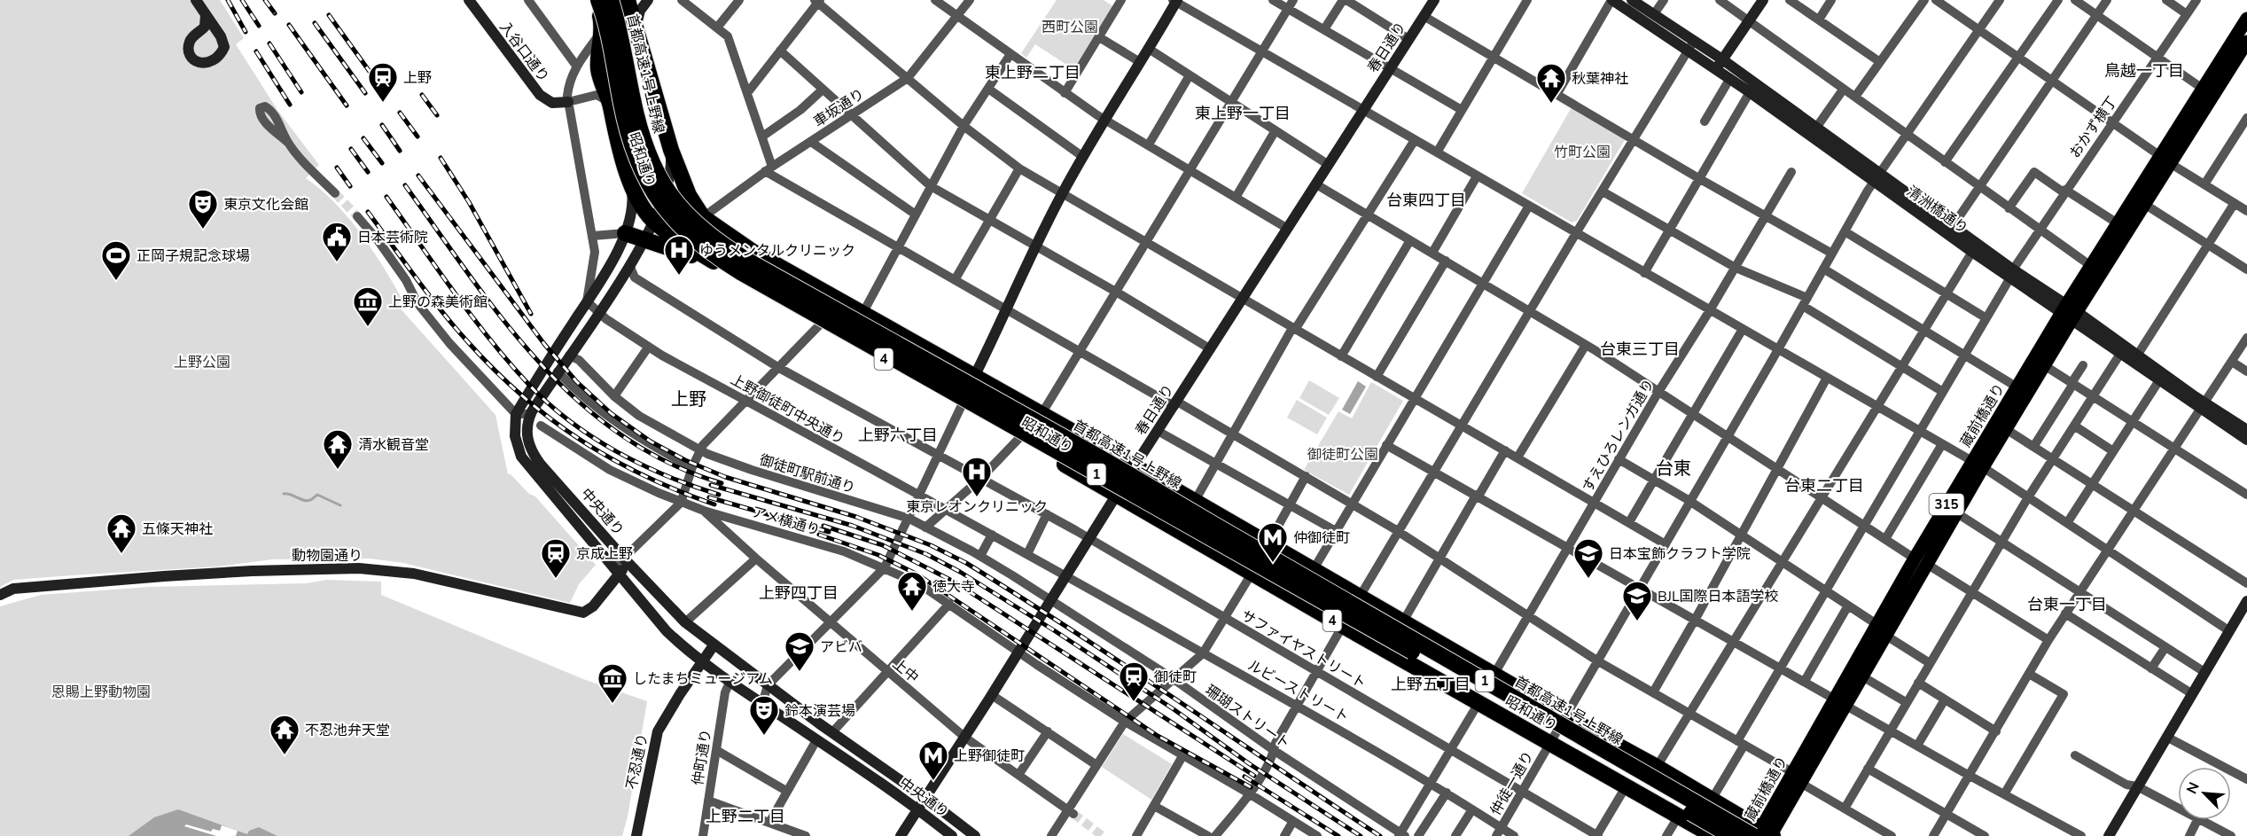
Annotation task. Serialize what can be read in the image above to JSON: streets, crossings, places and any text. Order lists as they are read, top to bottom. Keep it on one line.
{"streets":{"highway":["首都高速1号上野線","昭和通り","4","1"],"main road":["春日通り","入谷口通り","清洲橋通り","蔵前橋通り","315","中央通り","動物園通り","不忍通り"],"street":["車坂通り","おかず横丁","上野御徒町中央通り","すえひろレンガ通り","御徒町駅前通り","アメ横通り","サファイヤストリート","上中","ルビーストリート","珊瑚ストリート","仲町通り","仲徒一通り"]},"crossings":[["春日通り","昭和通り"],["春日通り","上野御徒町中央通り"],["春日通り","御徒町駅前通り"],["春日通り","中央通り"],["春日通り","アメ横通り"],["春日通り","サファイヤストリート"],["春日通り","上中"],["春日通り","ルビーストリート"],["春日通り","珊瑚ストリート"],["首都高速1号上野線","昭和通り"],["首都高速1号上野線","蔵前橋通り"],["車坂通り","昭和通り"],["おかず横丁","昭和通り"],["おかず横丁","清洲橋通り"],["昭和通り","4"],["昭和通り","蔵前橋通り"],["昭和通り","すえひろレンガ通り"],["昭和通り","中央通り"],["昭和通り","仲徒一通り"],["清洲橋通り","蔵前橋通り"],["清洲橋通り","仲徒一通り"],["上野御徒町中央通り","中央通り"],["上野御徒町中央通り","ルビーストリート"],["御徒町駅前通り","中央通り"],["御徒町駅前通り","珊瑚ストリート"],["中央通り","動物園通り"],["中央通り","サファイヤストリート"],["中央通り","仲町通り"],["中央通り","不忍通り"],["アメ横通り","上中"],["サファイヤストリート","仲徒一通り"],["ルビーストリート","仲徒一通り"]],"districts":["鳥越一丁目","東上野二丁目","東上野一丁目","台東四丁目","台東三丁目","上野","上野六丁目","台東","台東二丁目","上野四丁目","台東一丁目","上野五丁目","上野二丁目"],"parks":["西町公園","竹町公園","上野公園","御徒町公園","恩賜上野動物園"],"places":{"station":["上野","京成上野","御徒町"],"temple":["秋葉神社","清水観音堂","五條天神社","徳大寺","不忍池弁天堂"],"theatre":["東京文化会館","鈴本演芸場"],"public building":["日本芸術院"],"hospital":["ゆうメンタルクリニック","東京レオンクリニック"],"sports":["正岡子規記念球場"],"museum":["上野の森美術館","したまちミュージアム"],"metro station":["仲御徒町","上野御徒町"],"school or university":["日本宝飾クラフト学院","BJL国際日本語学校","アビバ"]},"north":"top left"}
